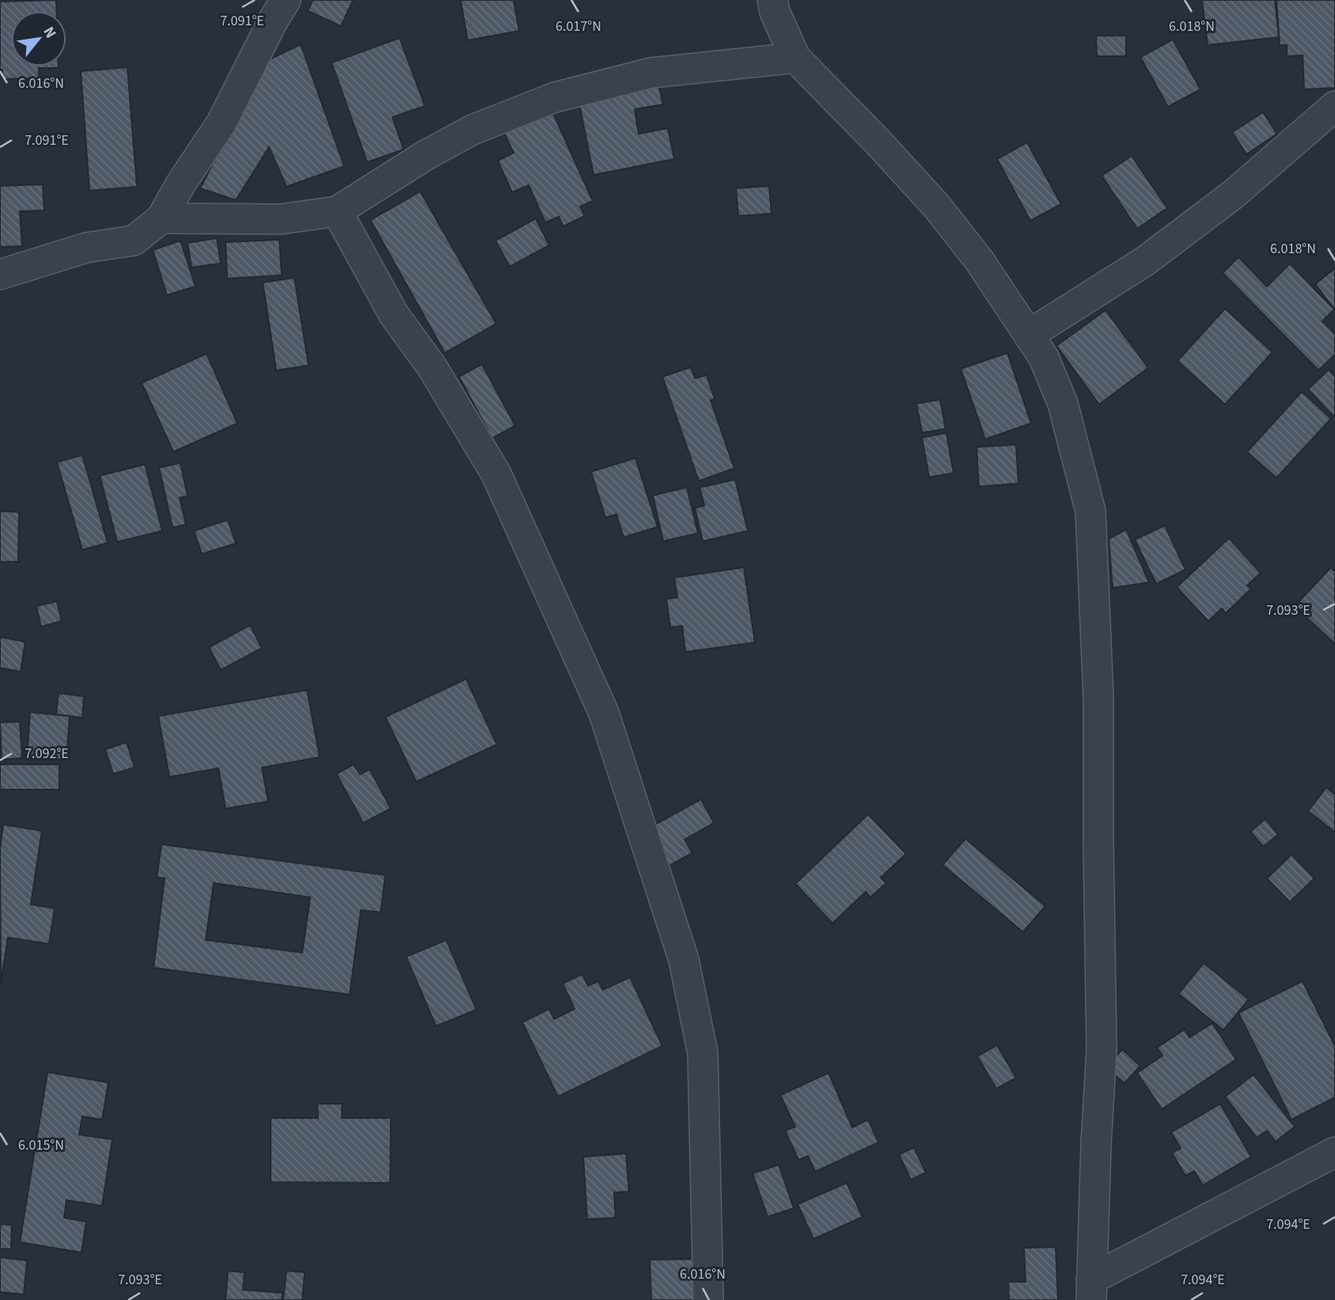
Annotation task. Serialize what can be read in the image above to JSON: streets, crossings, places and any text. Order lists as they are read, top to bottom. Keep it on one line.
{"north":"top right","coordinates":["7.091°E","6.018°N","6.017°N","6.016°N","7.093°E","7.092°E","6.015°N","7.094°E"]}
